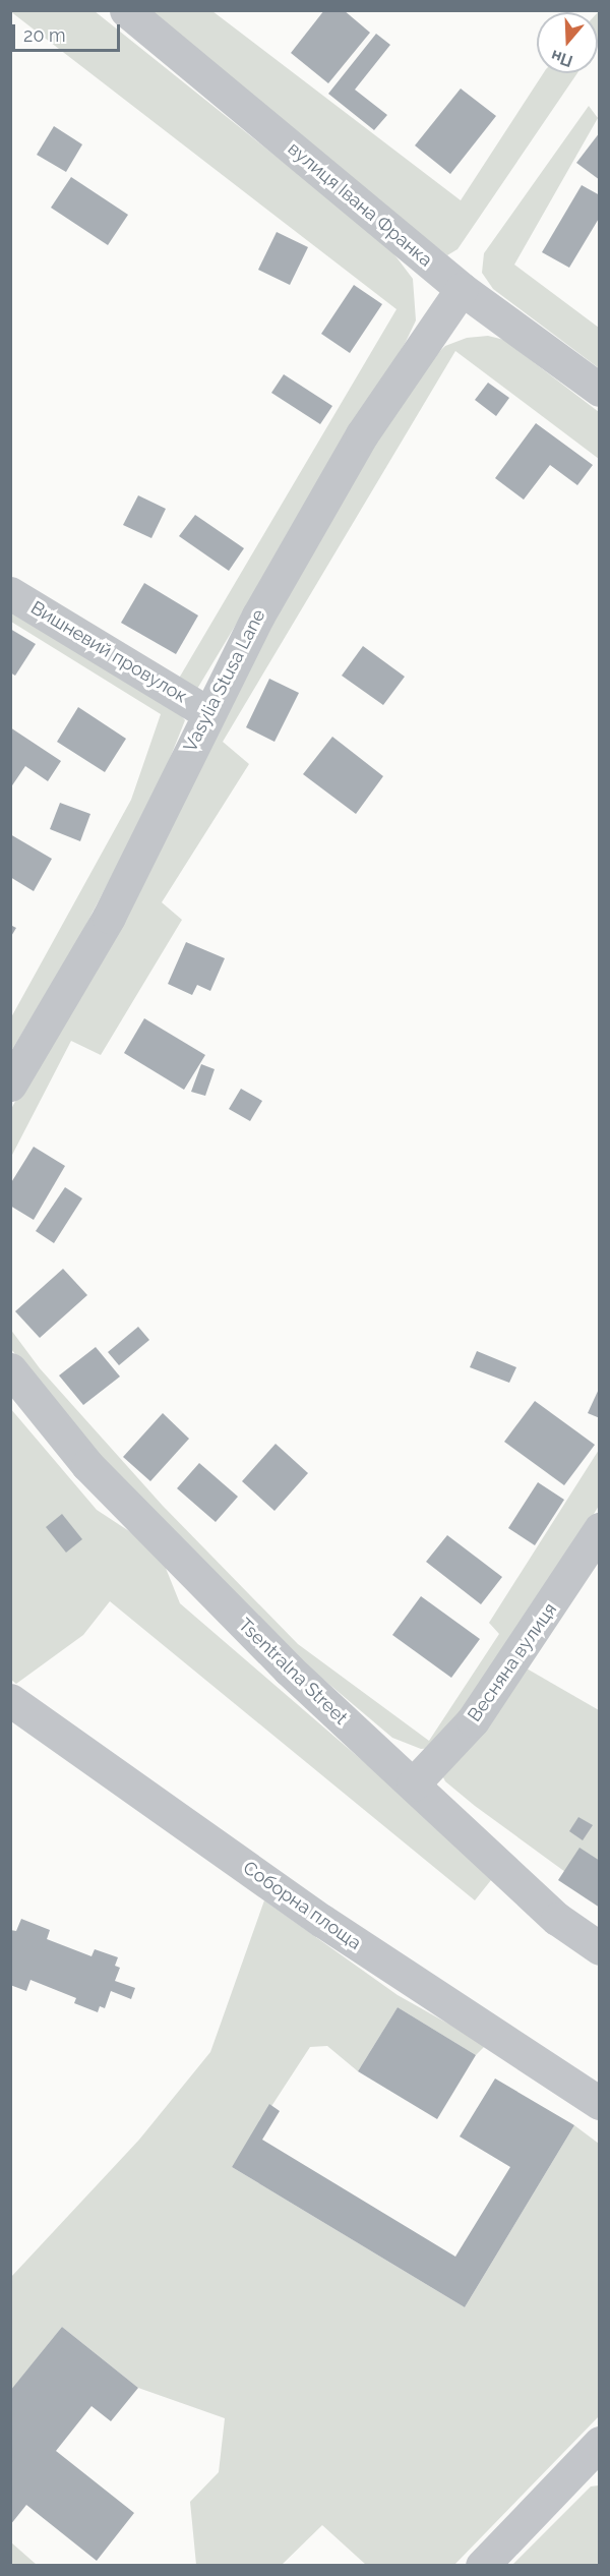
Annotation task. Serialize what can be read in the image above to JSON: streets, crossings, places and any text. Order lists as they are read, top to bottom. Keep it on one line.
{"streets":{"street":["вулиця Івана Франка","Вишневий провулок","Vasylia Stusa Lane","Весняна вулиця","Tsentralna Street","Соборна площа"]},"crossings":[["вулиця Івана Франка","Vasylia Stusa Lane"],["Вишневий провулок","Vasylia Stusa Lane"],["Весняна вулиця","Tsentralna Street"]],"scale_bar":"20 m","north":"bottom"}
